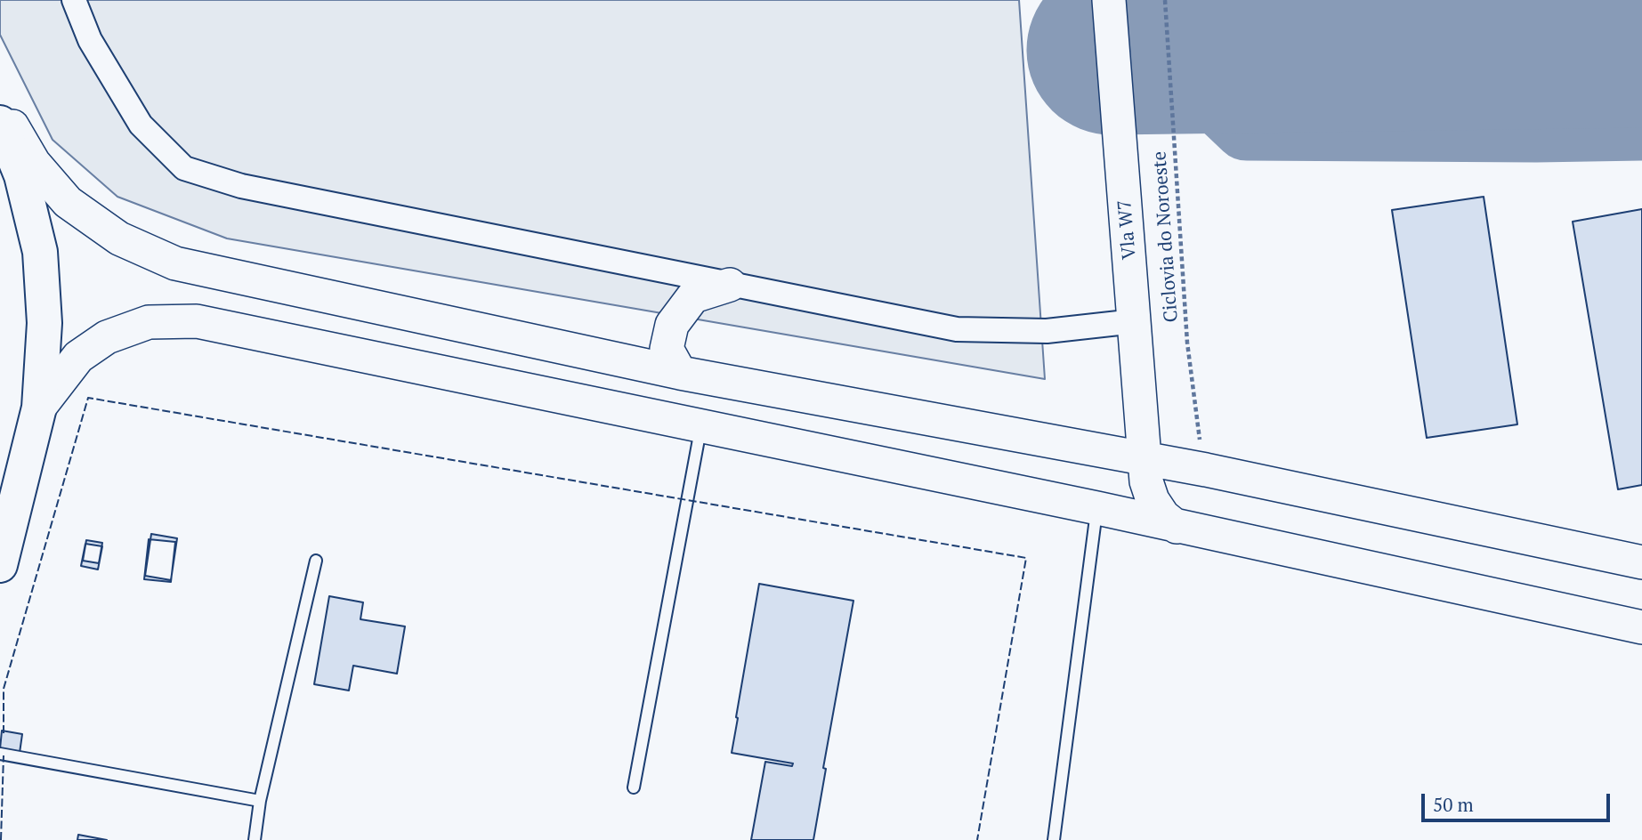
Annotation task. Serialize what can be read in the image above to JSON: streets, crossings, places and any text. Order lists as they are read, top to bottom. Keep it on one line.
{"streets":{"main road":["Vla W7"],"path":["Ciclovia do Noroeste"]},"scale_bar":"50 m"}
